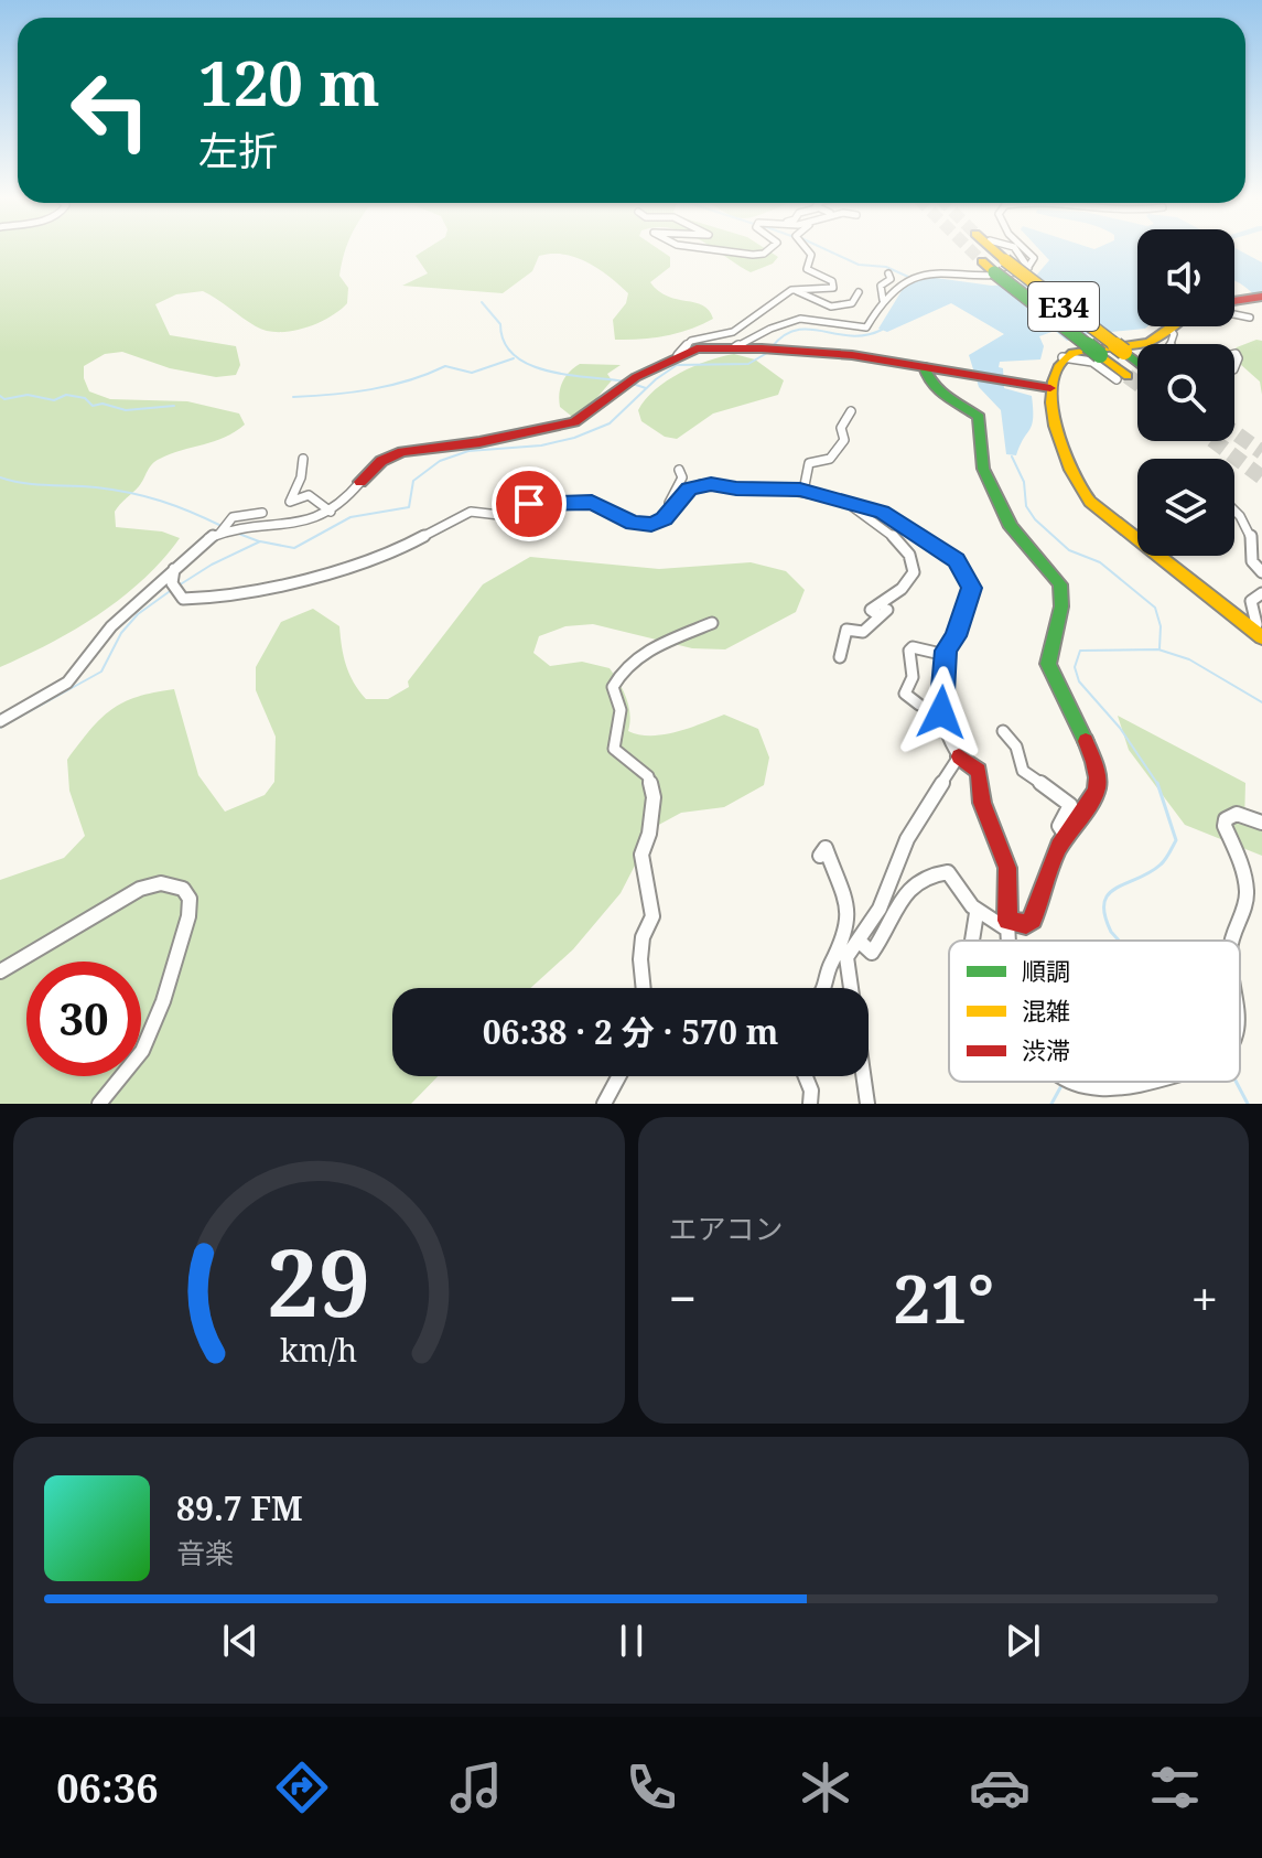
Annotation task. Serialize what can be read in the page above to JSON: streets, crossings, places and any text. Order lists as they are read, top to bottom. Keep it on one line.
{"streets":{"main road":["E34"]},"legend":["順調","混雑","渋滞"],"page":{"turn":["120 m","左折"],"limit":"30","trip":"06:38 · 2 分 · 570 m","tile":"エアコン","heat":["−","21°","+"],"song":["89.7 FM","音楽"],"tabs":"06:36","gauge":["29","km/h"]}}
